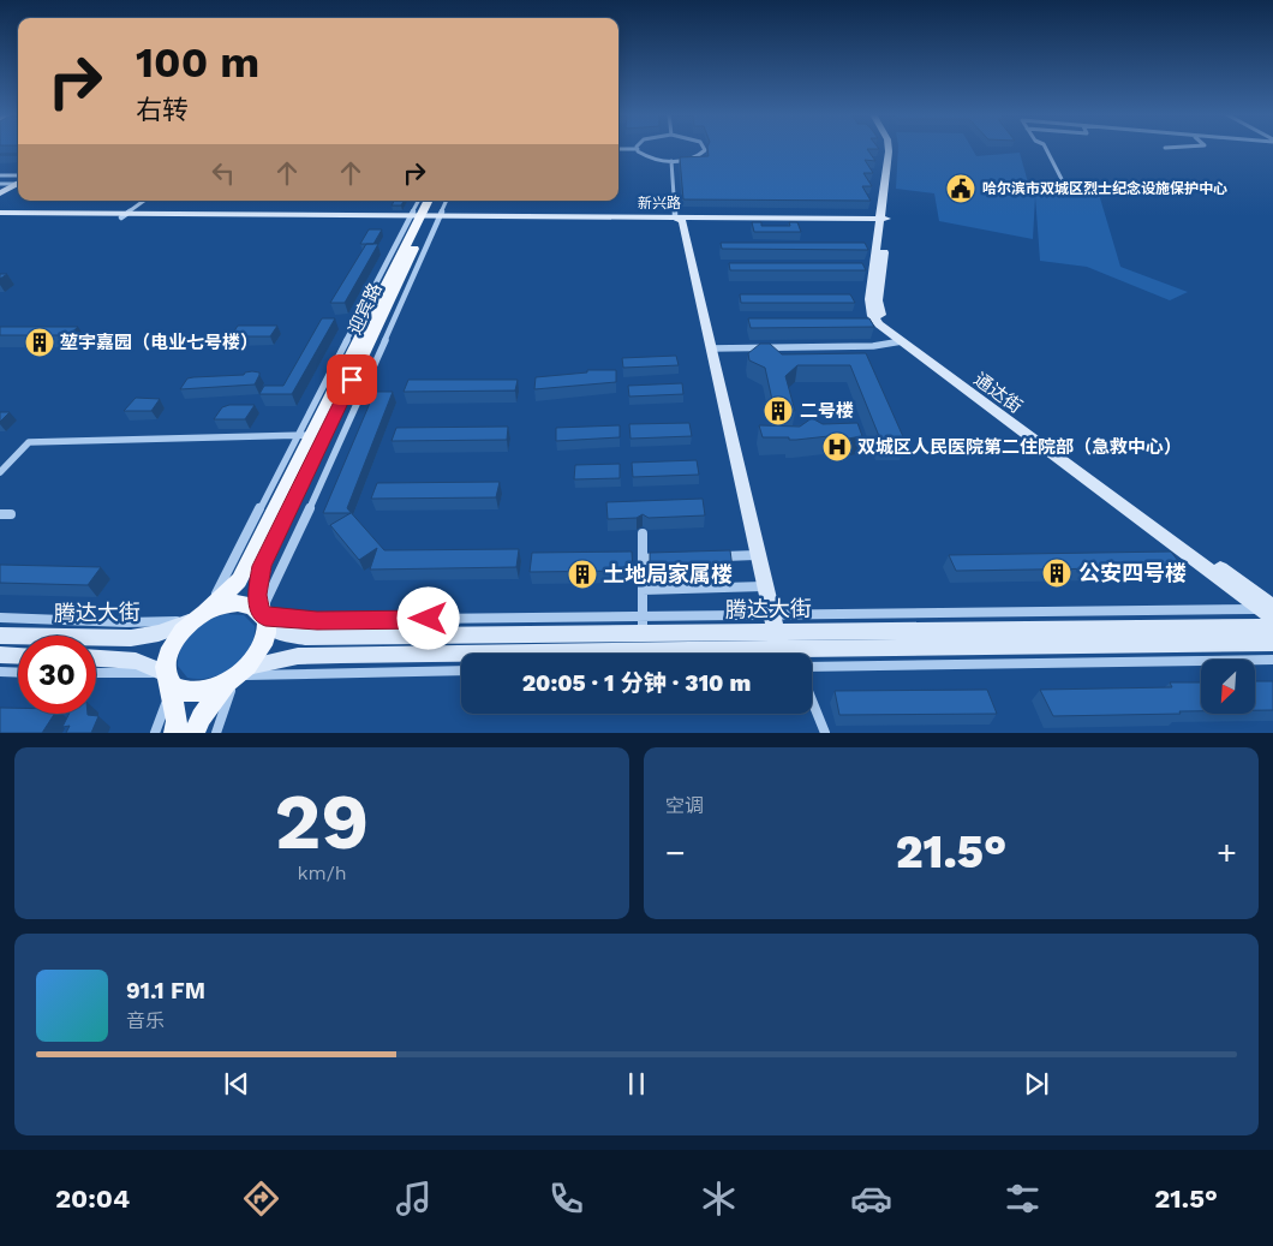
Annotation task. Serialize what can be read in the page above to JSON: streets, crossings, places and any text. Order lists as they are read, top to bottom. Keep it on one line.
{"streets":{"main road":["新兴路","迎宾路","通达街","腾达大街"]},"crossings":[["新兴路","迎宾路"],["新兴路","通达街"]],"places":{"public building":["哈尔滨市双城区烈士纪念设施保护中心"],"building":["堃宇嘉园（电业七号楼）","二号楼","公安四号楼","土地局家属楼"],"hospital":["双城区人民医院第二住院部（急救中心）"]},"north":"bottom left","page":{"turn":["100 m","右转"],"limit":"30","trip":"20:05 · 1 分钟 · 310 m","tile":[["29","km/h"],"空调"],"heat":["−","21.5°","+"],"song":["91.1 FM","音乐"],"tabs":["20:04","21.5°"]}}
